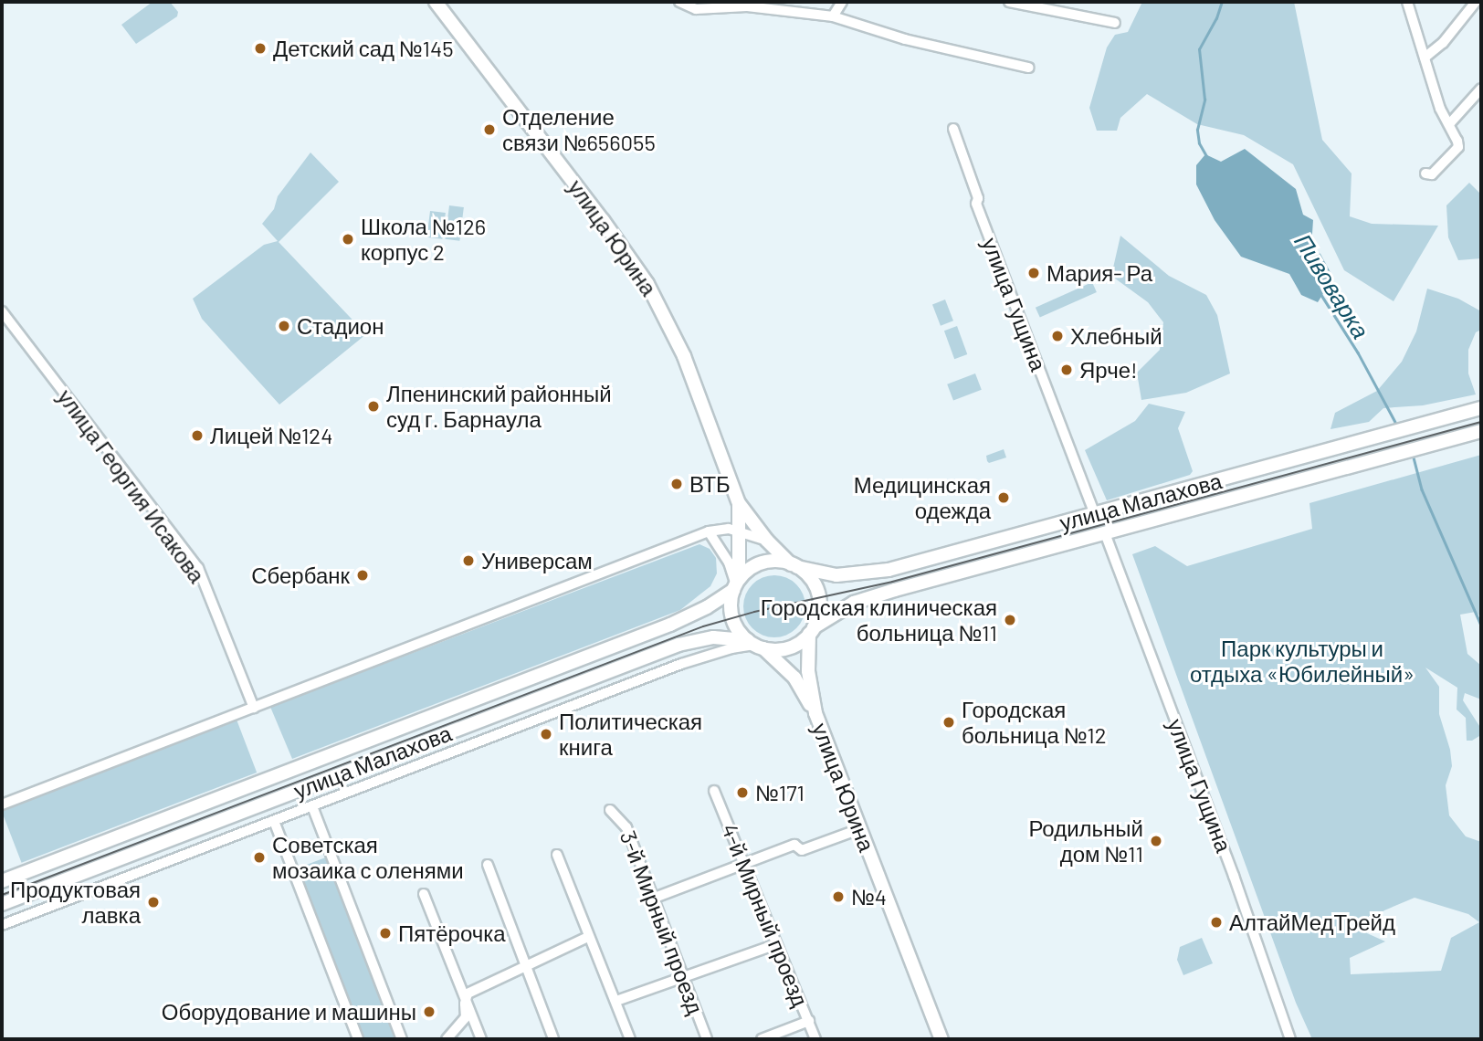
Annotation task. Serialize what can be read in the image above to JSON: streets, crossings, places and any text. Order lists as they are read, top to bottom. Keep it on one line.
{"streets":{"main road":["улица Юрина","улица Малахова"],"street":["улица Гущина","улица Георгия Исакова","4-й Мирный проезд","3-й Мирный проезд"]},"crossings":[["улица Юрина","улица Малахова"],["улица Гущина","улица Малахова"]],"water":["Пивоварка"],"parks":["Парк культуры и отдыха «Юбилейный»"],"places":["Детский сад №145","Отделение связи №656055","Школа №126 корпус 2","Мария- Ра","Стадион","Хлебный","Ярче!","Лпенинский районный суд г. Барнаула","Лицей №124","ВТБ","Медицинская одежда","Универсам","Сбербанк","Городская клиническая больница №11","Городская больница №12","Политическая книга","№171","Родильный дом №11","Советская мозаика с оленями","№4","Продуктовая лавка","АлтайМедТрейд","Пятёрочка","Оборудование и машины"]}
